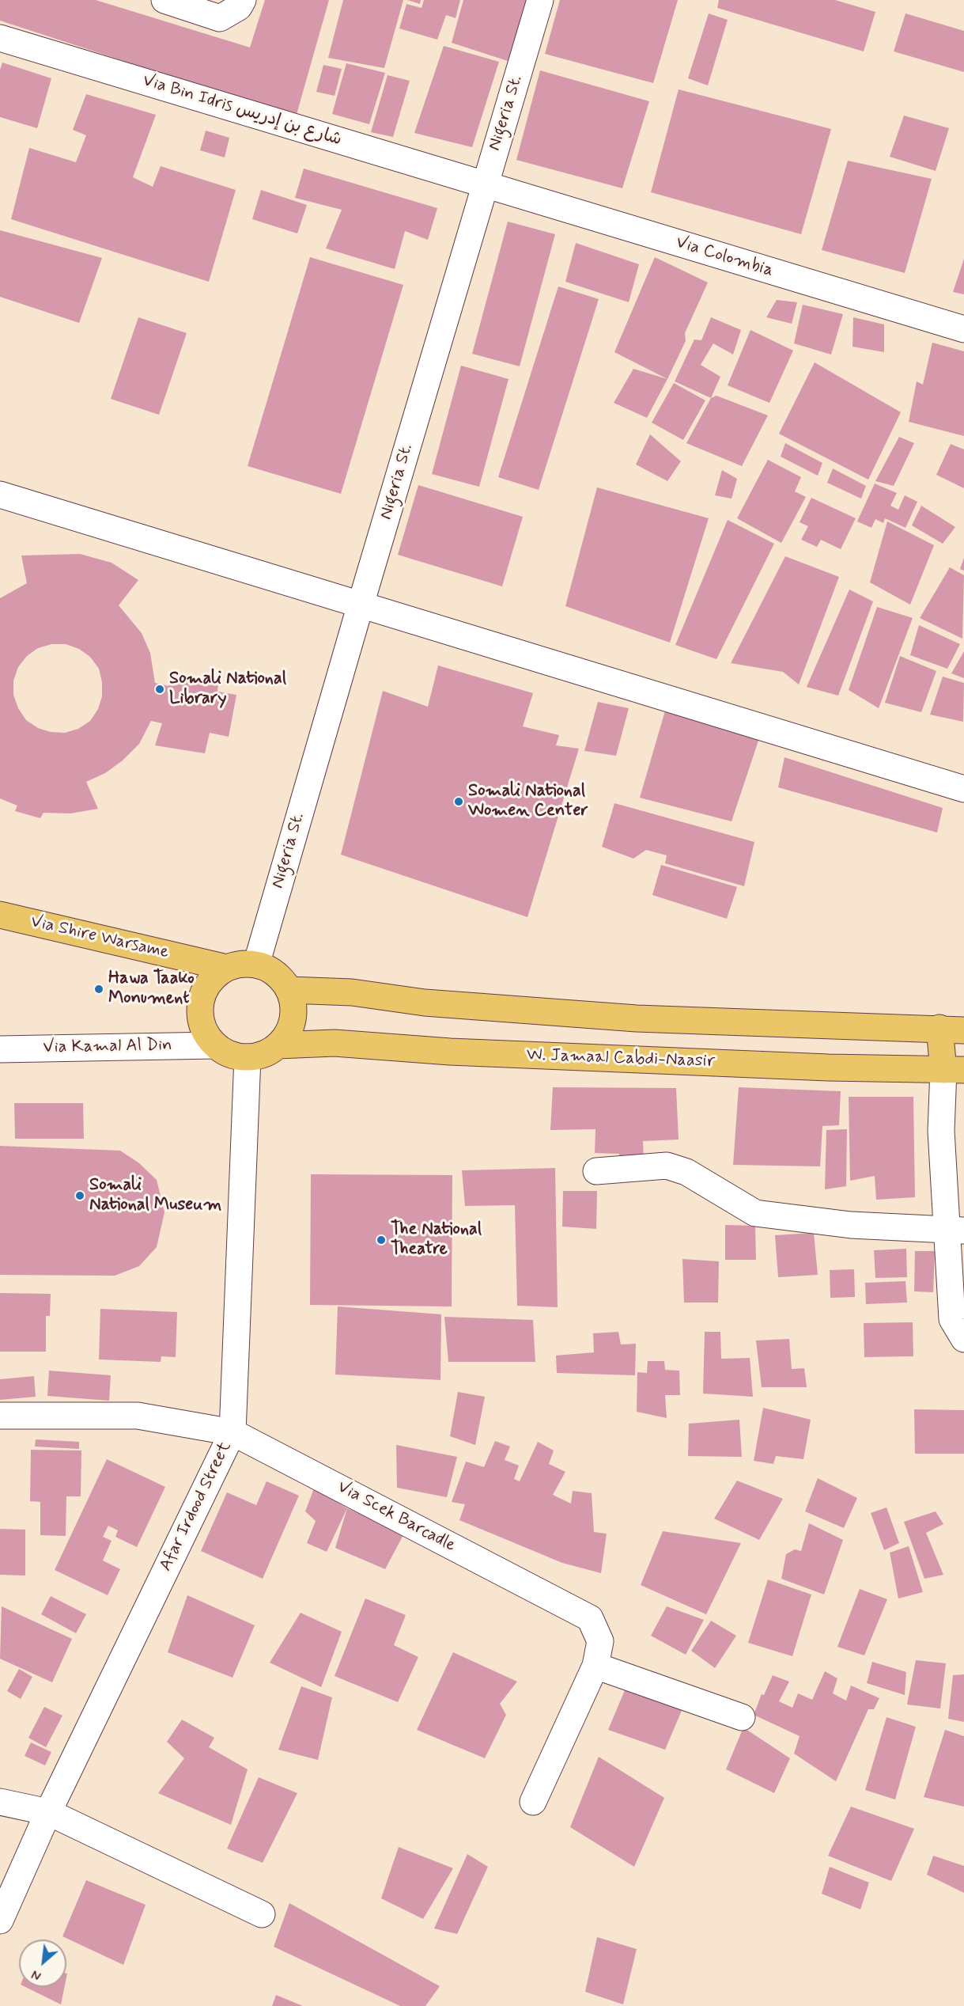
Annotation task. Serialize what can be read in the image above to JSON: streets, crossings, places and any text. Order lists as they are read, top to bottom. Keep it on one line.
{"streets":{"highway":["Via Shire Warsame","W. Jamaal Cabdi-Naasir"],"street":["Via Bin Idris شارع بن إدريس","Nigeria St.","Via Colombia","Via Kamal Al Din","Afar Irdood Street","Via Scek Barcadle"]},"crossings":[["Via Bin Idris شارع بن إدريس","Nigeria St."],["Via Bin Idris شارع بن إدريس","Via Colombia"],["Nigeria St.","Via Colombia"],["Nigeria St.","Via Shire Warsame"],["Nigeria St.","Via Kamal Al Din"],["Nigeria St.","W. Jamaal Cabdi-Naasir"],["Nigeria St.","Afar Irdood Street"],["Via Shire Warsame","Via Kamal Al Din"],["Via Shire Warsame","W. Jamaal Cabdi-Naasir"],["Via Shire Warsame","Afar Irdood Street"],["Via Kamal Al Din","W. Jamaal Cabdi-Naasir"],["Via Kamal Al Din","Afar Irdood Street"],["W. Jamaal Cabdi-Naasir","Afar Irdood Street"],["Afar Irdood Street","Via Scek Barcadle"]],"places":["Somali National Library","Somali National Women Center","Hawa Taako Monument","Somali National Museum","The National Theatre"],"north":"bottom left"}
